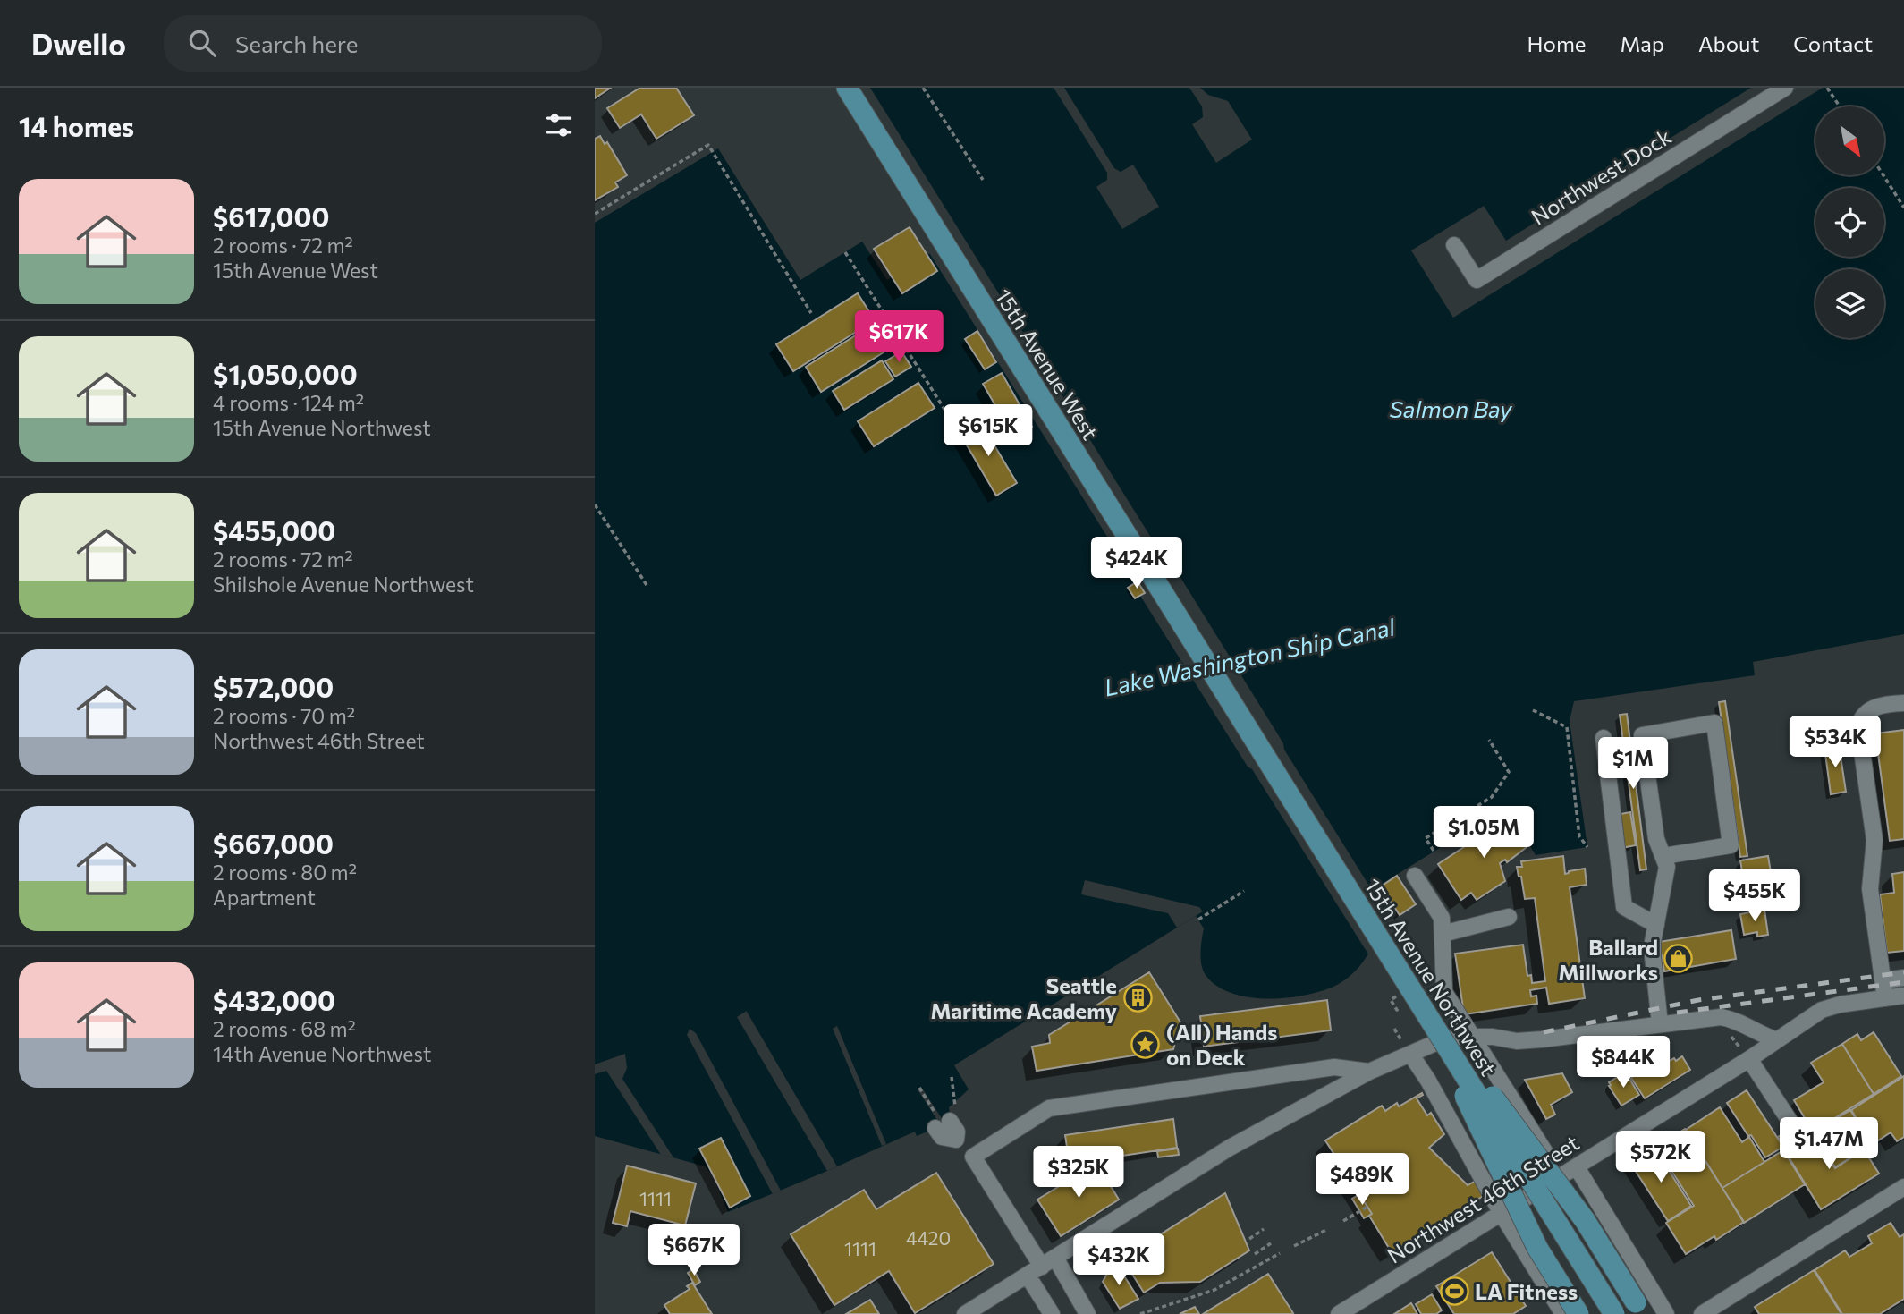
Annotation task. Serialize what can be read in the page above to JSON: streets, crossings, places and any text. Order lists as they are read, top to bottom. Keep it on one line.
{"streets":{"main road":["15th Avenue West","15th Avenue Northwest"],"street":["Northwest Dock","Northwest 46th Street"]},"crossings":[["15th Avenue West","15th Avenue Northwest"],["15th Avenue Northwest","Northwest 46th Street"]],"water":["Salmon Bay","Lake Washington Ship Canal"],"places":{"shop":["Ballard Millworks"],"building":["Seattle Maritime Academy"],"place":["(All) Hands on Deck"],"sports":["LA Fitness"]},"house_numbers":["1111","4420","1111"],"north":"bottom right","page":{"header":"Dwello","search":"Search here","nav":["Home","Map","About","Contact"],"heading":"14 homes","list":[{"name":"$617,000","note":"2 rooms · 72 m² · 15th Avenue West"},{"name":"$1,050,000","note":"4 rooms · 124 m² · 15th Avenue Northwest"},{"name":"$455,000","note":"2 rooms · 72 m² · Shilshole Avenue Northwest"},{"name":"$572,000","note":"2 rooms · 70 m² · Northwest 46th Street"},{"name":"$667,000","note":"2 rooms · 80 m² · Apartment"},{"name":"$432,000","note":"2 rooms · 68 m² · 14th Avenue Northwest"}],"price":["$617K","$615K","$424K","$534K","$1M","$1.05M","$455K","$844K","$1.47M","$572K","$325K","$489K","$667K","$432K"]}}
